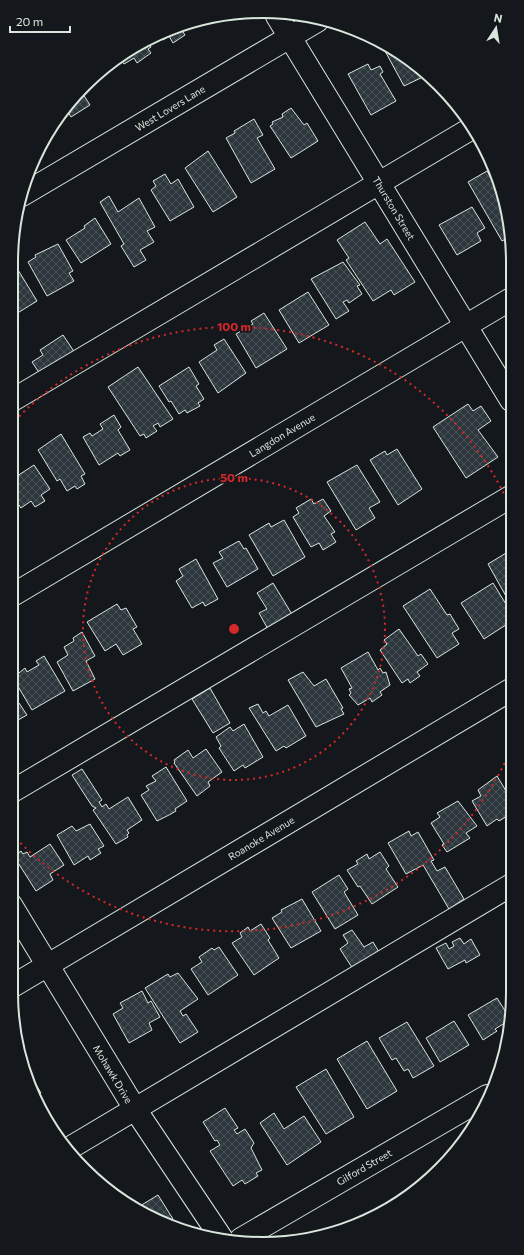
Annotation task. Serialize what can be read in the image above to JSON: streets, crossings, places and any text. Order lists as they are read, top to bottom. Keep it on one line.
{"streets":{"street":["West Lovers Lane","Thurston Street","Langdon Avenue","Roanoke Avenue","Mohawk Drive","Gilford Street"]},"crossings":[["West Lovers Lane","Thurston Street"],["Thurston Street","Langdon Avenue"],["Roanoke Avenue","Mohawk Drive"]],"scale_bar":"20 m","north":"top","rings":["100 m","50 m"]}
